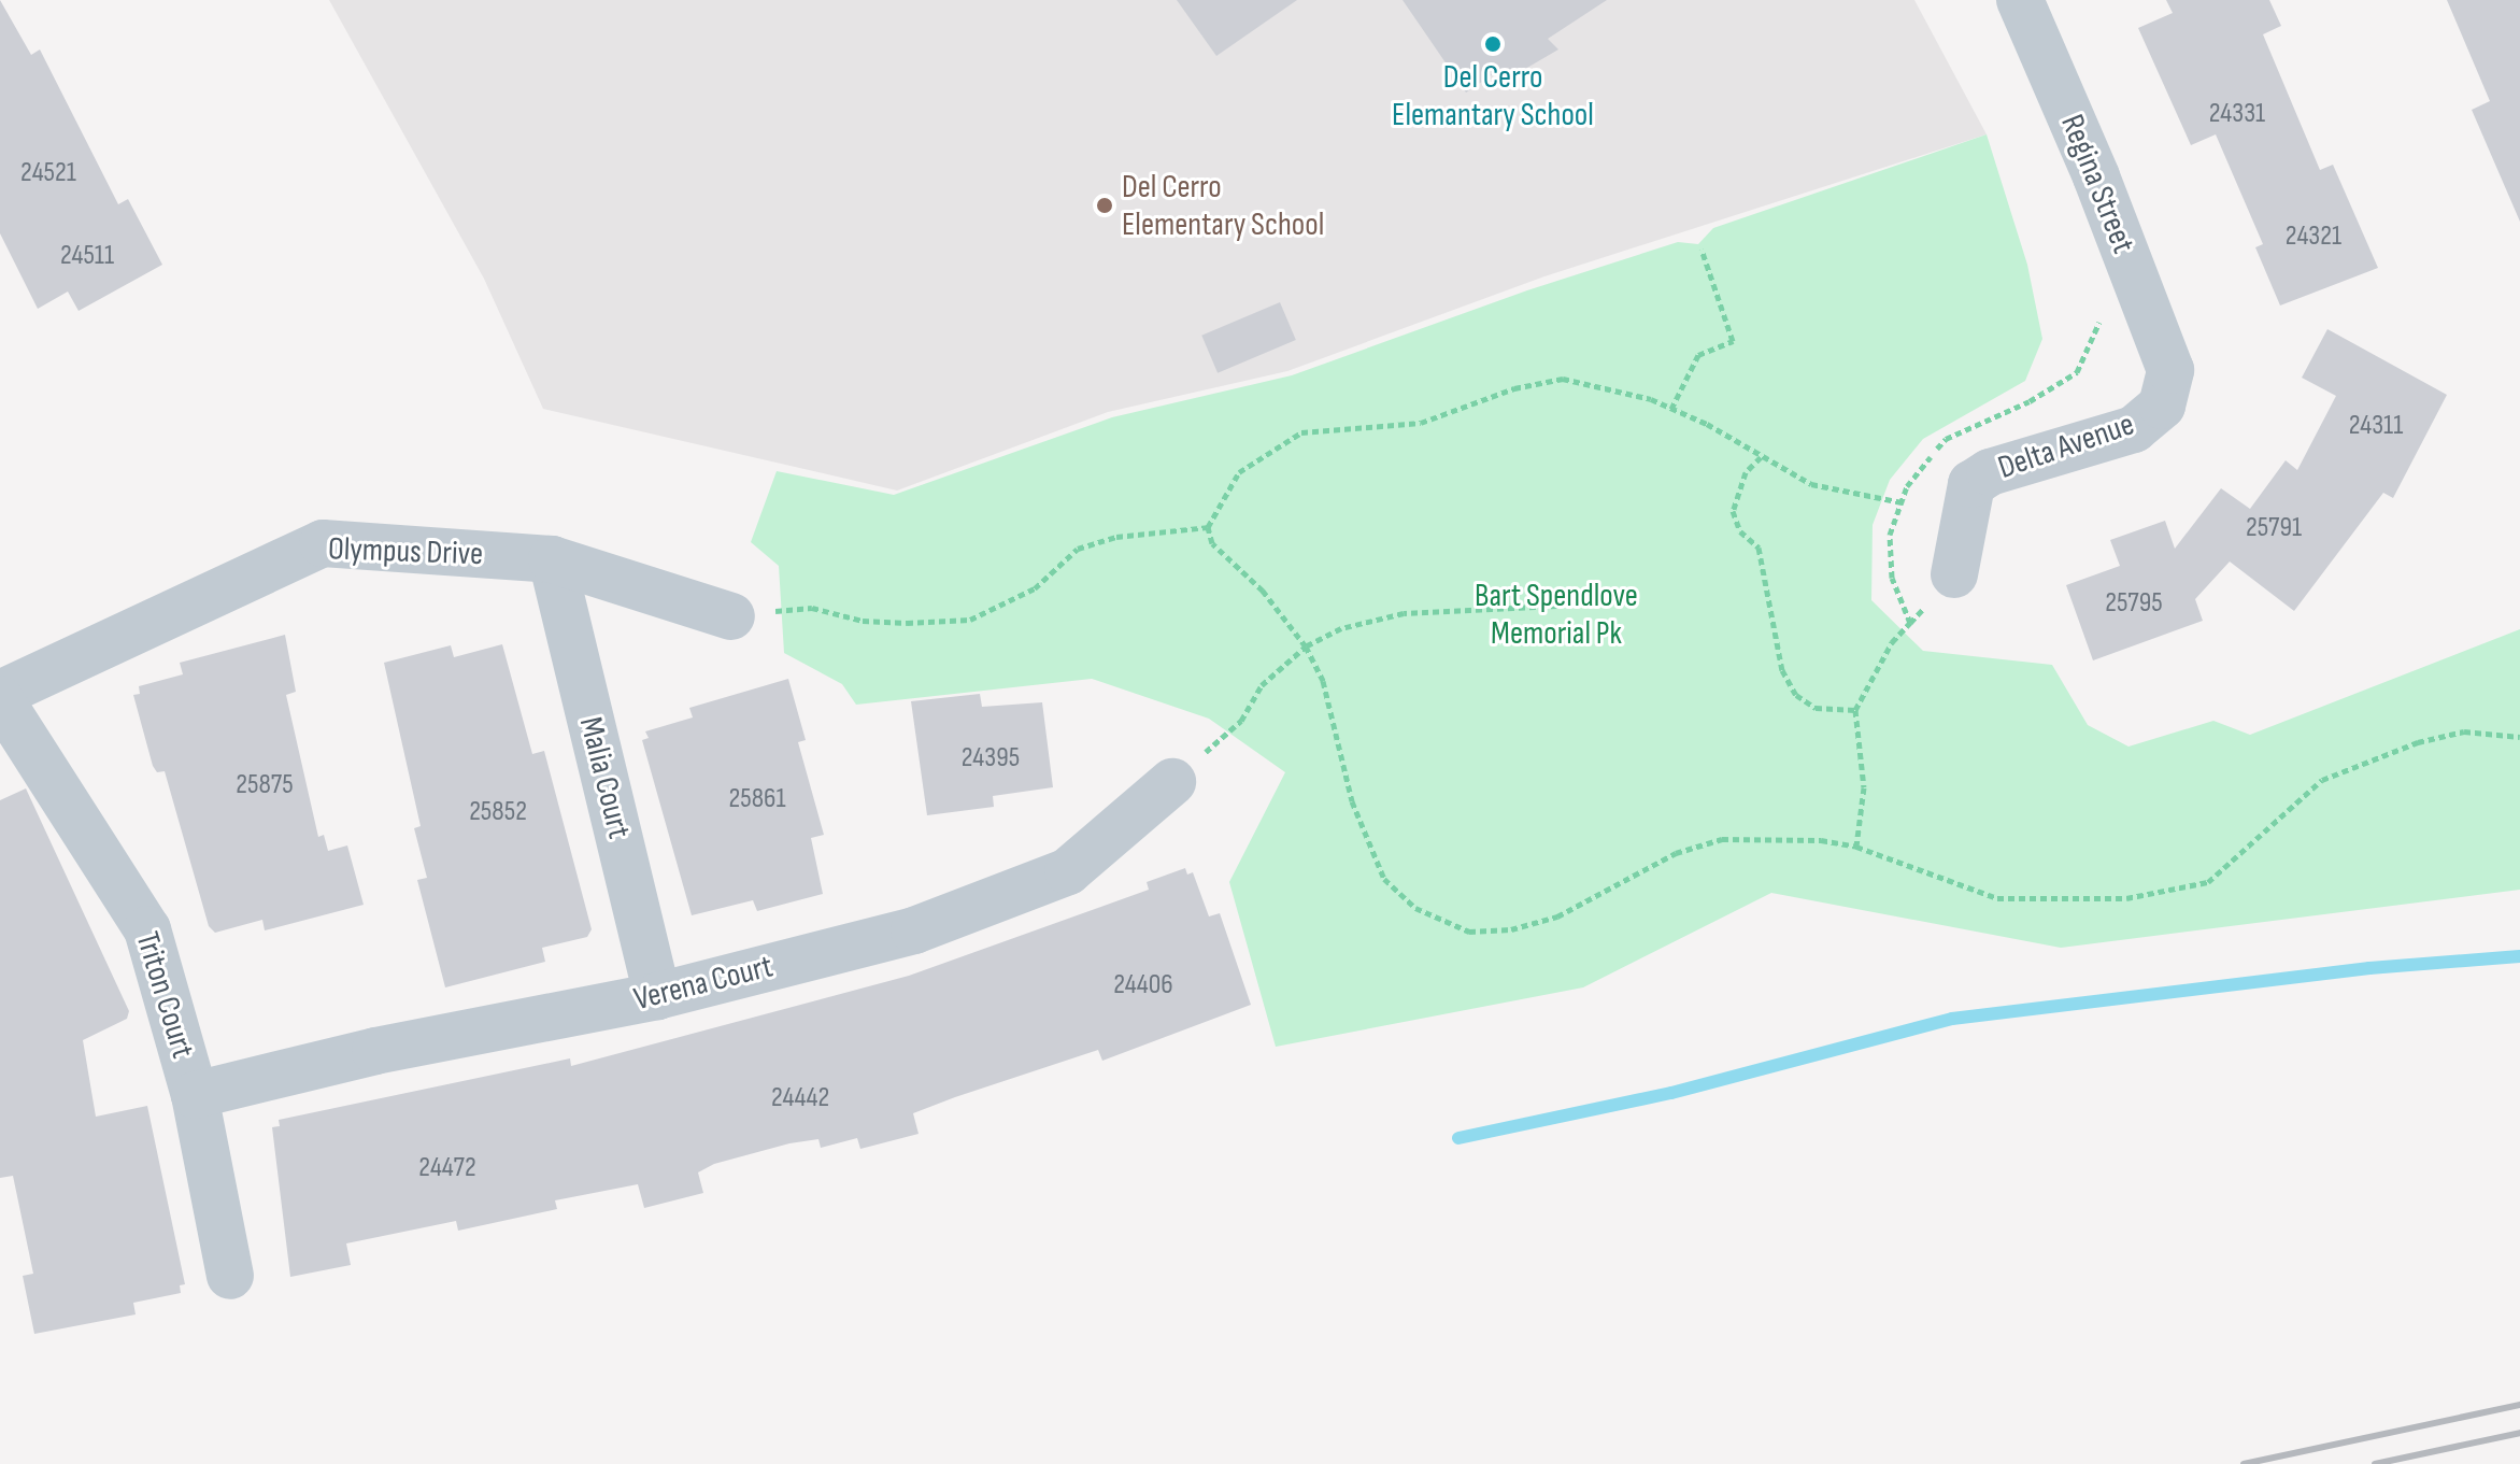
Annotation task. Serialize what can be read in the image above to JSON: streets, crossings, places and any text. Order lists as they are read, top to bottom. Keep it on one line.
{"streets":{"street":["Regina Street","Delta Avenue","Olympus Drive","Malia Court","Verena Court","Triton Court"]},"crossings":[["Regina Street","Delta Avenue"],["Olympus Drive","Malia Court"],["Olympus Drive","Triton Court"],["Malia Court","Verena Court"],["Verena Court","Triton Court"]],"parks":["Bart Spendlove Memorial Pk"],"places":["Del Cerro Elemantary School","Del Cerro Elementary School"],"house_numbers":["24331","24521","24321","24511","24311","25791","25795","24395","25875","25861","25852","24406","24442","24472"]}
